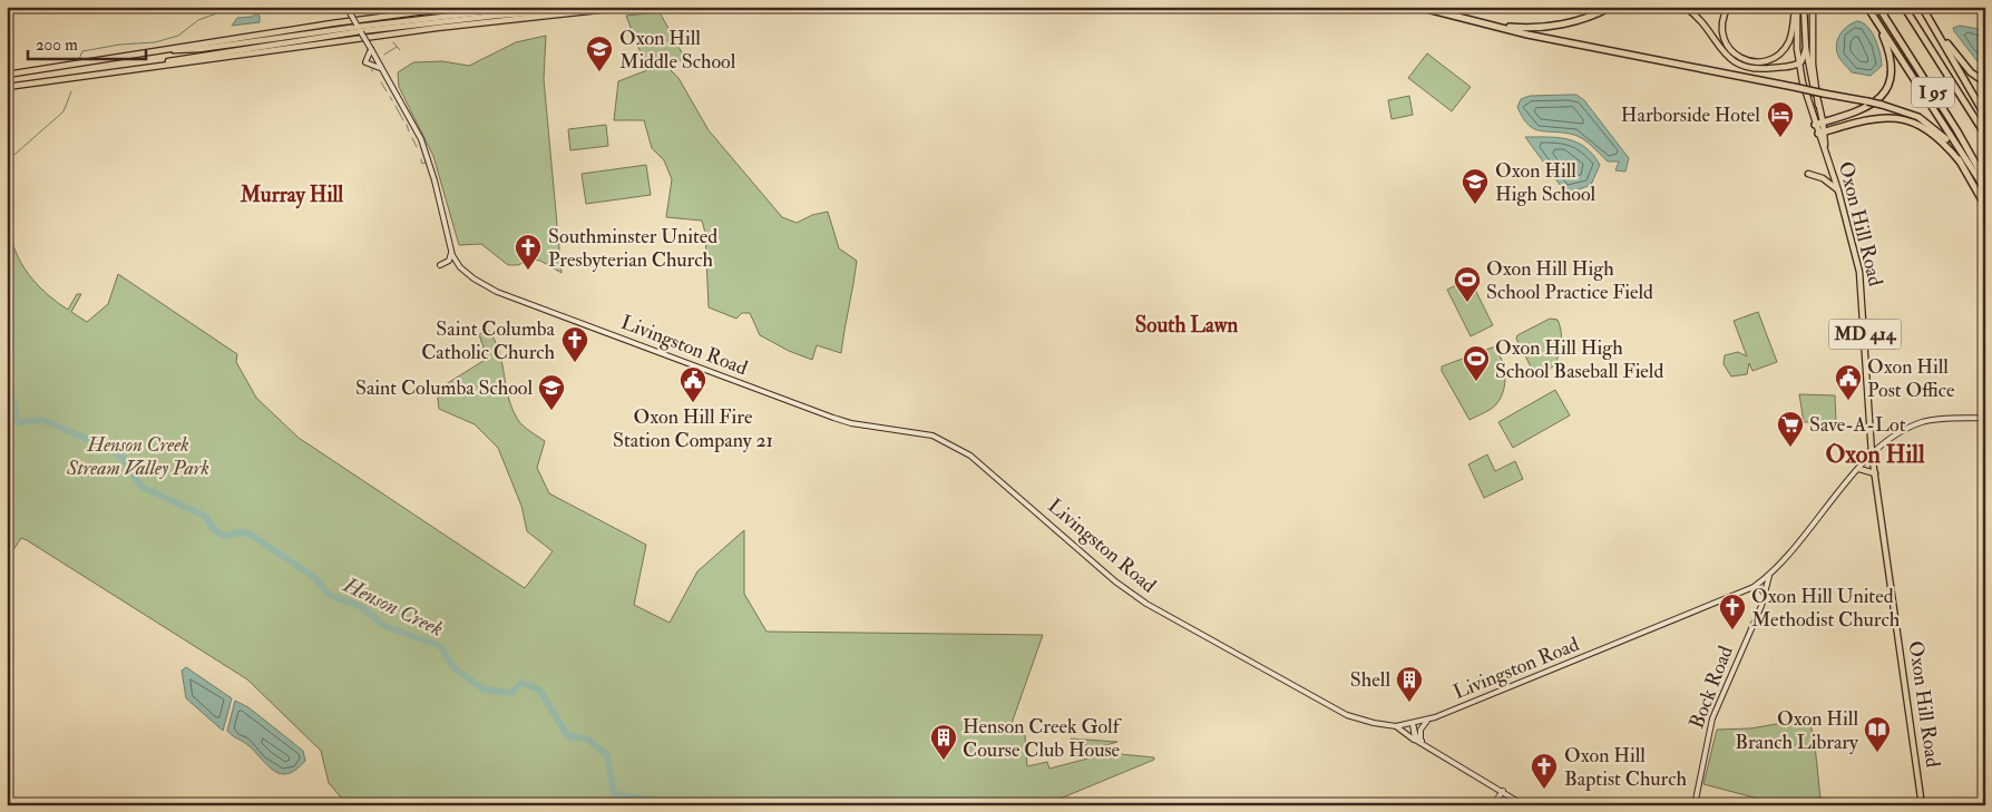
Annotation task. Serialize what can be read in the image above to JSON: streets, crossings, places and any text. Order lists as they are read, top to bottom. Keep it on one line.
{"streets":{"highway":["I 95"],"main road":["Oxon Hill Road","MD 414","Livingston Road","Bock Road"]},"crossings":[["Oxon Hill Road","Livingston Road"],["Livingston Road","Bock Road"]],"districts":["Murray Hill","South Lawn","Oxon Hill"],"water":["Henson Creek"],"parks":["Henson Creek Stream Valley Park"],"places":{"school or university":["Oxon Hill Middle School","Oxon Hill High School","Saint Columba School"],"hotel":["Harborside Hotel"],"church":["Southminster United Presbyterian Church","Saint Columba Catholic Church","Oxon Hill United Methodist Church","Oxon Hill Baptist Church"],"sports":["Oxon Hill High School Practice Field","Oxon Hill High School Baseball Field"],"public building":["Oxon Hill Post Office","Oxon Hill Fire Station Company 21"],"supermarket":["Save-A-Lot"],"building":["Shell","Henson Creek Golf Course Club House"],"library":["Oxon Hill Branch Library"]},"scale_bar":"200 m"}
